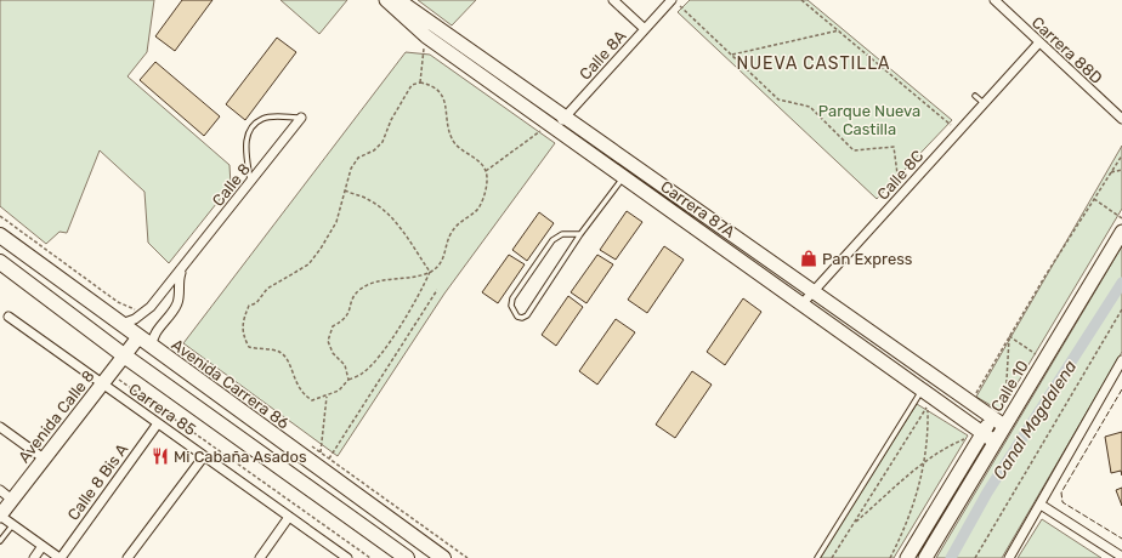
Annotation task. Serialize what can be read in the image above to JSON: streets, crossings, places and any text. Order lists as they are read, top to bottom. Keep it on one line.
{"streets":{"main road":["Avenida Carrera 86"],"street":["Carrera 88D","Calle 8A","Calle 8C","Calle 8","Carrera 87A","Calle 10","Carrera 85","Avenida Calle 8","Calle 8 Bis A"]},"crossings":[["Carrera 88D","Calle 8C"],["Calle 8A","Carrera 87A"],["Calle 8C","Carrera 87A"],["Calle 8","Avenida Carrera 86"],["Carrera 87A","Calle 10"],["Avenida Carrera 86","Avenida Calle 8"],["Carrera 85","Avenida Calle 8"],["Carrera 85","Calle 8 Bis A"]],"districts":["NUEVA CASTILLA"],"water":["Canal Magdalena"],"parks":["Parque Nueva Castilla"],"places":{"shop":["Pan Express"],"restaurant":["Mi Cabaña Asados"]}}
